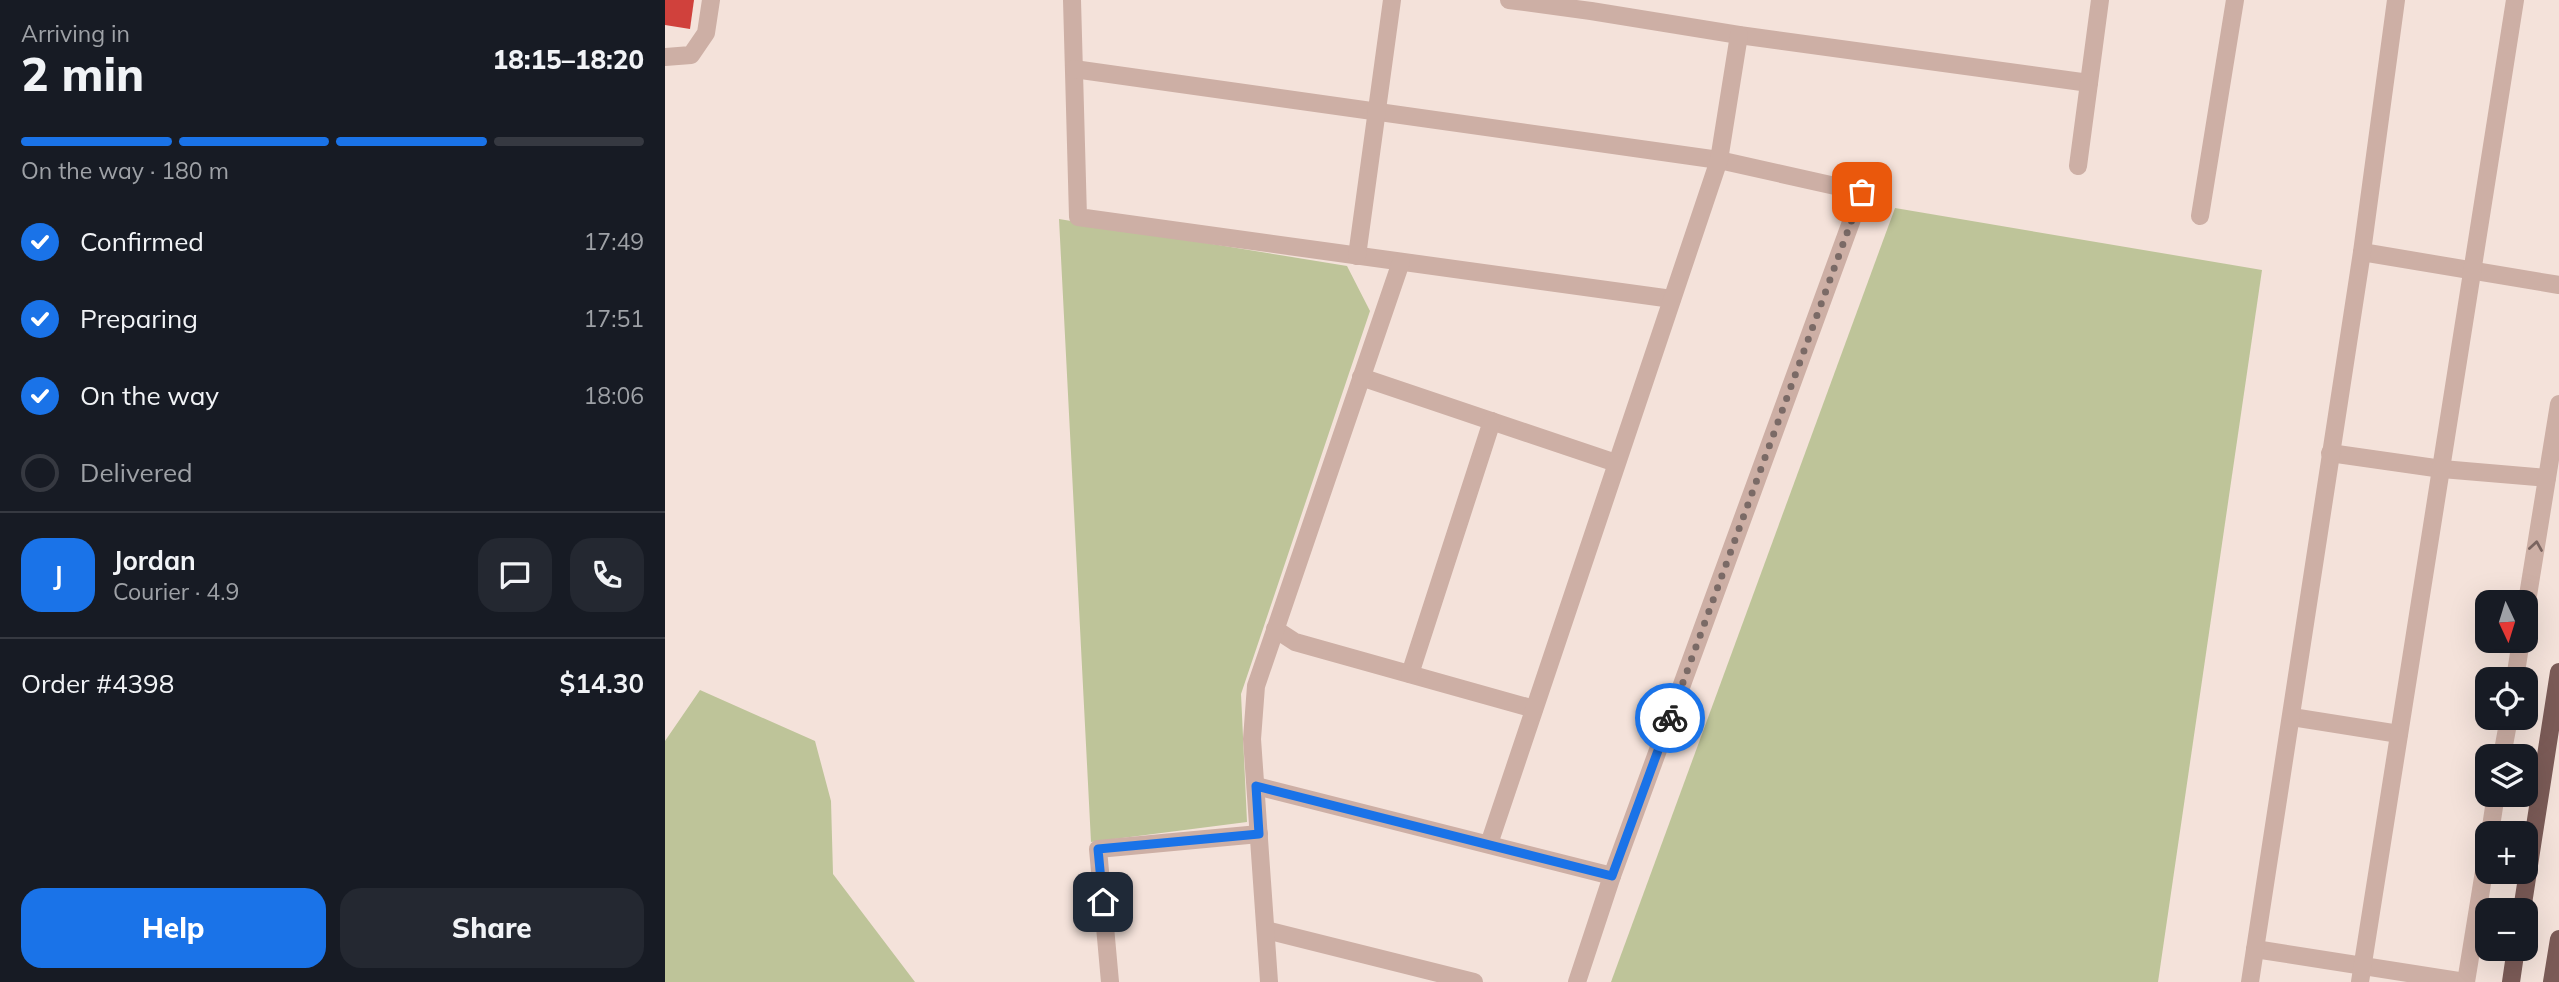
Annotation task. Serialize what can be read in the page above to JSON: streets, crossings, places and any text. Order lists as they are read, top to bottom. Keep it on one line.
{"north":"bottom","page":{"heading":["2 min","Arriving in","18:15–18:20"],"panel":["Jordan","Courier · 4.9","Order #4398","$14.30"],"bar":"On the way · 180 m","list":[["Confirmed","17:49"],["Preparing","17:51"],["On the way","18:06"],"Delivered"],"round":"J","map_buttons":["+","−"],"buttons":["Help","Share"]}}
